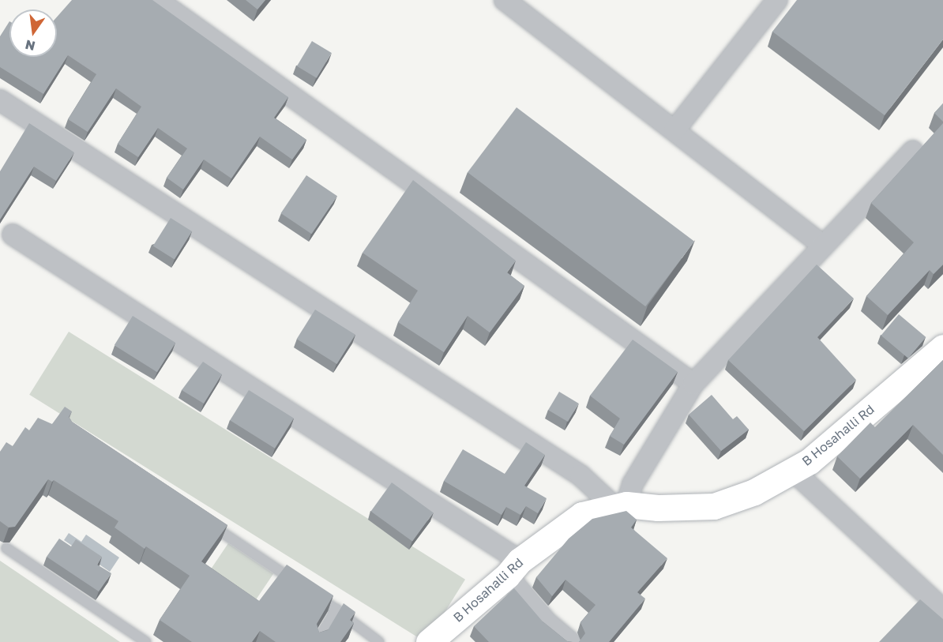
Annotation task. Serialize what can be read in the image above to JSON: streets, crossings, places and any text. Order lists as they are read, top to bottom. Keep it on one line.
{"streets":{"street":["B Hosahalli Rd"]},"north":"bottom"}
